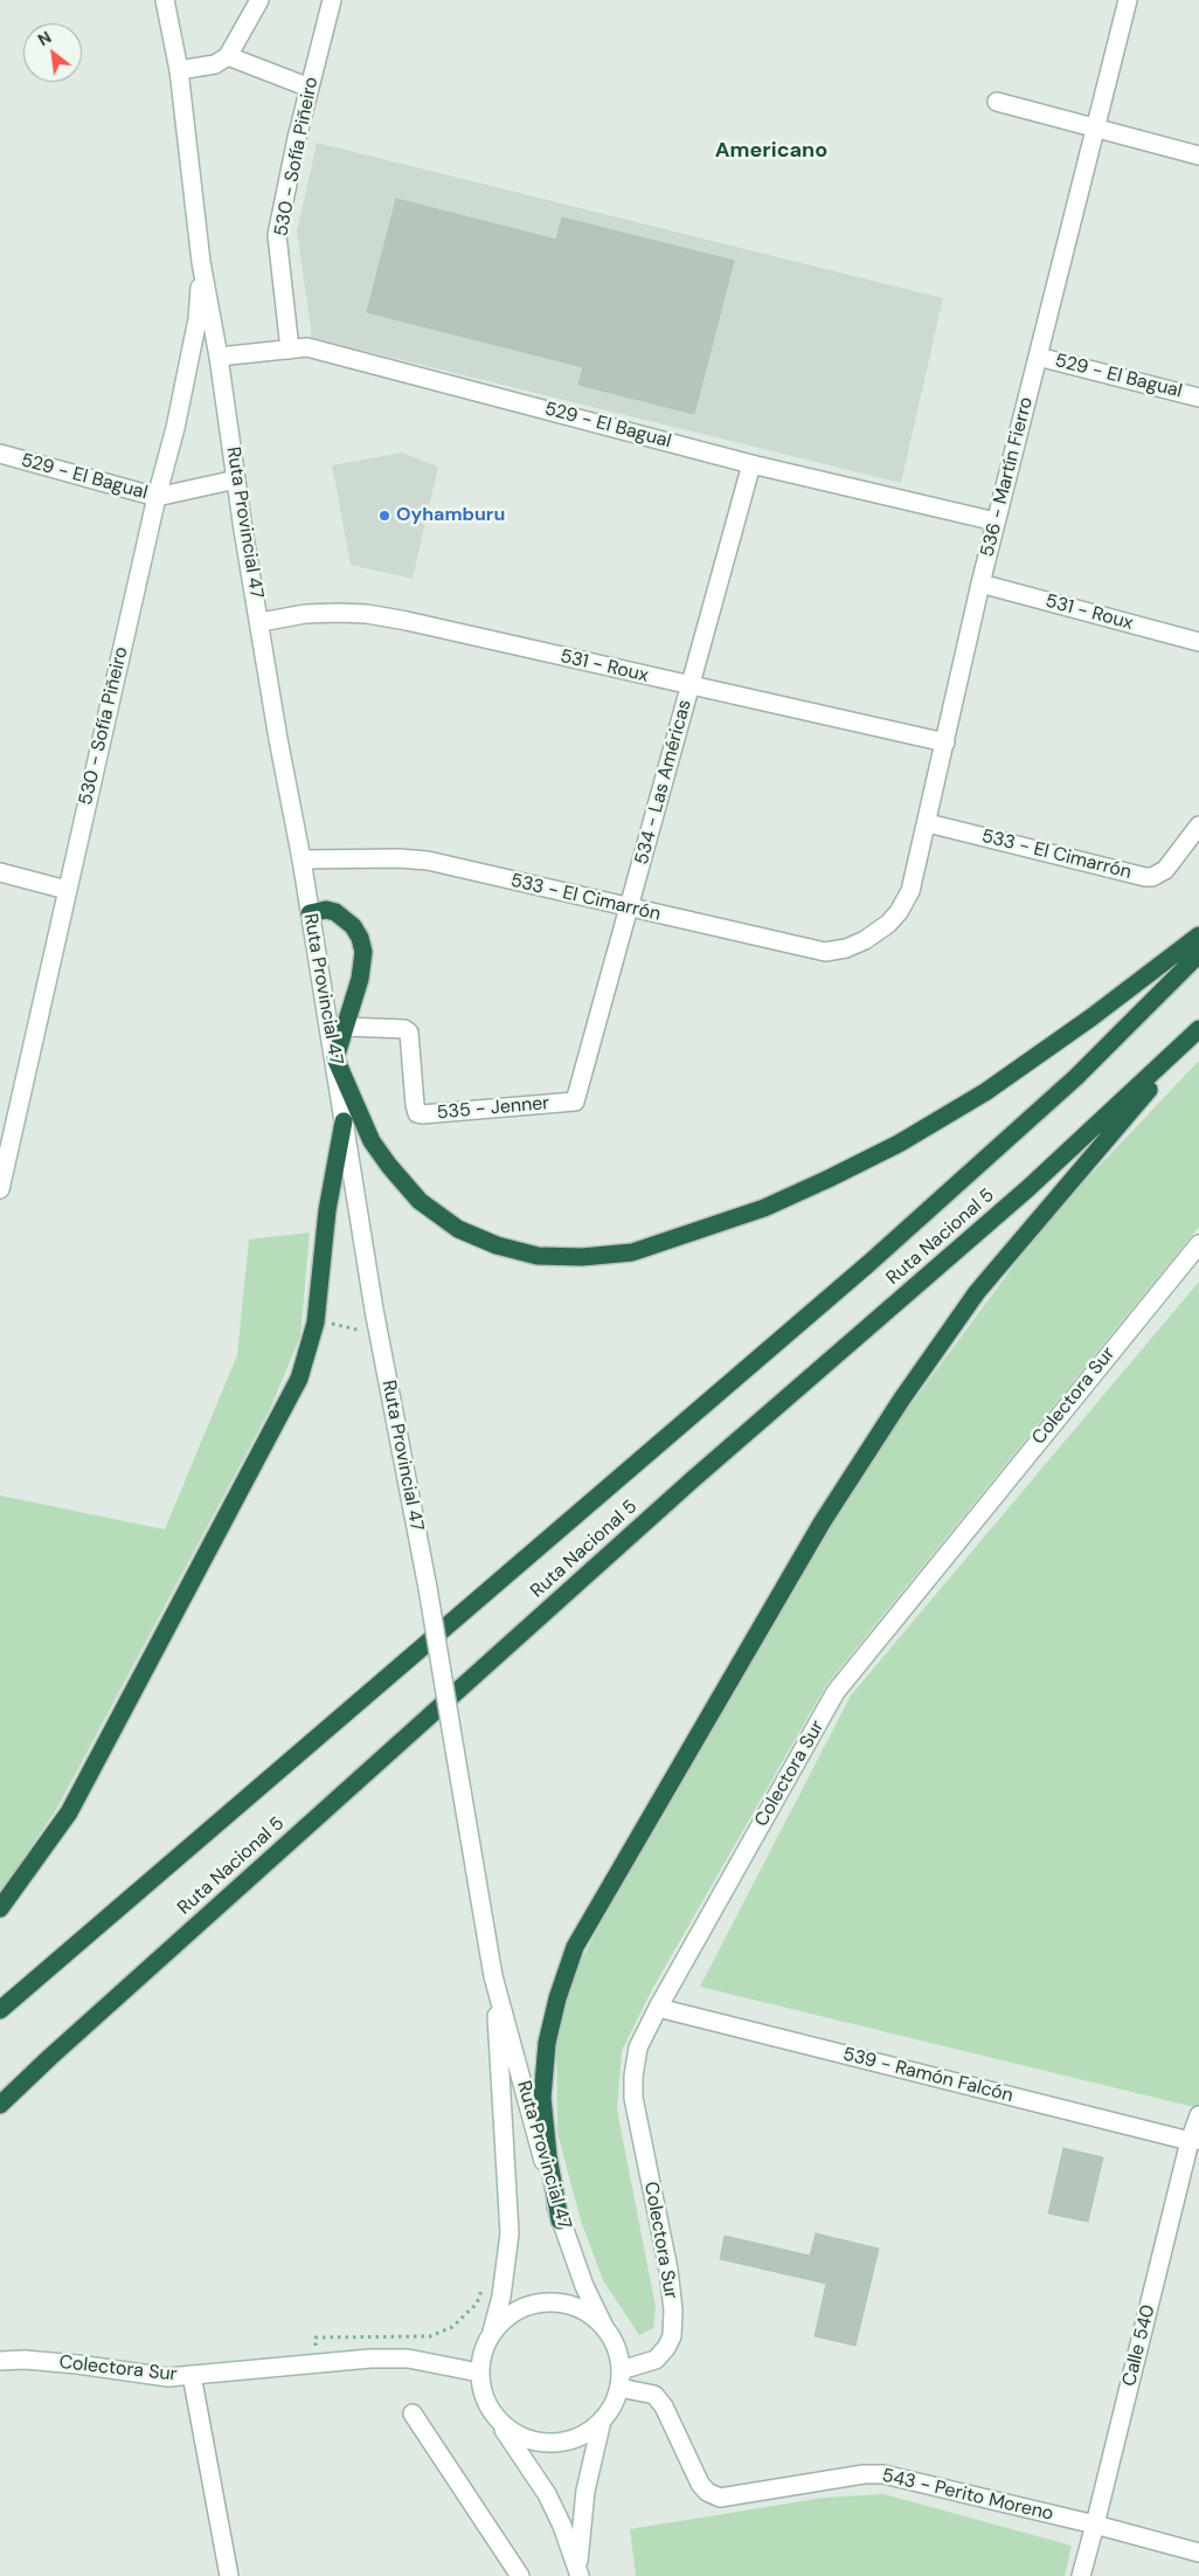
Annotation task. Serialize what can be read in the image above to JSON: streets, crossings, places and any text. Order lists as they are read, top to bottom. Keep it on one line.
{"streets":{"highway":["Ruta Nacional 5"],"street":["530 - Sofía Piñeiro","529 - El Bagual","536 - Martín Fierro","Ruta Provincial 47","531 - Roux","534 - Las Américas","533 - El Cimarrón","535 - Jenner","Colectora Sur","539 - Ramón Falcón","Calle 540","543 - Perito Moreno"]},"crossings":[["530 - Sofía Piñeiro","529 - El Bagual"],["530 - Sofía Piñeiro","Ruta Provincial 47"],["529 - El Bagual","536 - Martín Fierro"],["529 - El Bagual","Ruta Provincial 47"],["529 - El Bagual","534 - Las Américas"],["536 - Martín Fierro","531 - Roux"],["536 - Martín Fierro","533 - El Cimarrón"],["Ruta Provincial 47","531 - Roux"],["Ruta Provincial 47","533 - El Cimarrón"],["Ruta Provincial 47","Colectora Sur"],["Ruta Provincial 47","543 - Perito Moreno"],["531 - Roux","534 - Las Américas"],["534 - Las Américas","533 - El Cimarrón"],["534 - Las Américas","535 - Jenner"],["Colectora Sur","539 - Ramón Falcón"],["Colectora Sur","543 - Perito Moreno"],["539 - Ramón Falcón","Calle 540"],["Calle 540","543 - Perito Moreno"]],"districts":["Americano"],"places":["Oyhamburu"],"north":"top left"}
